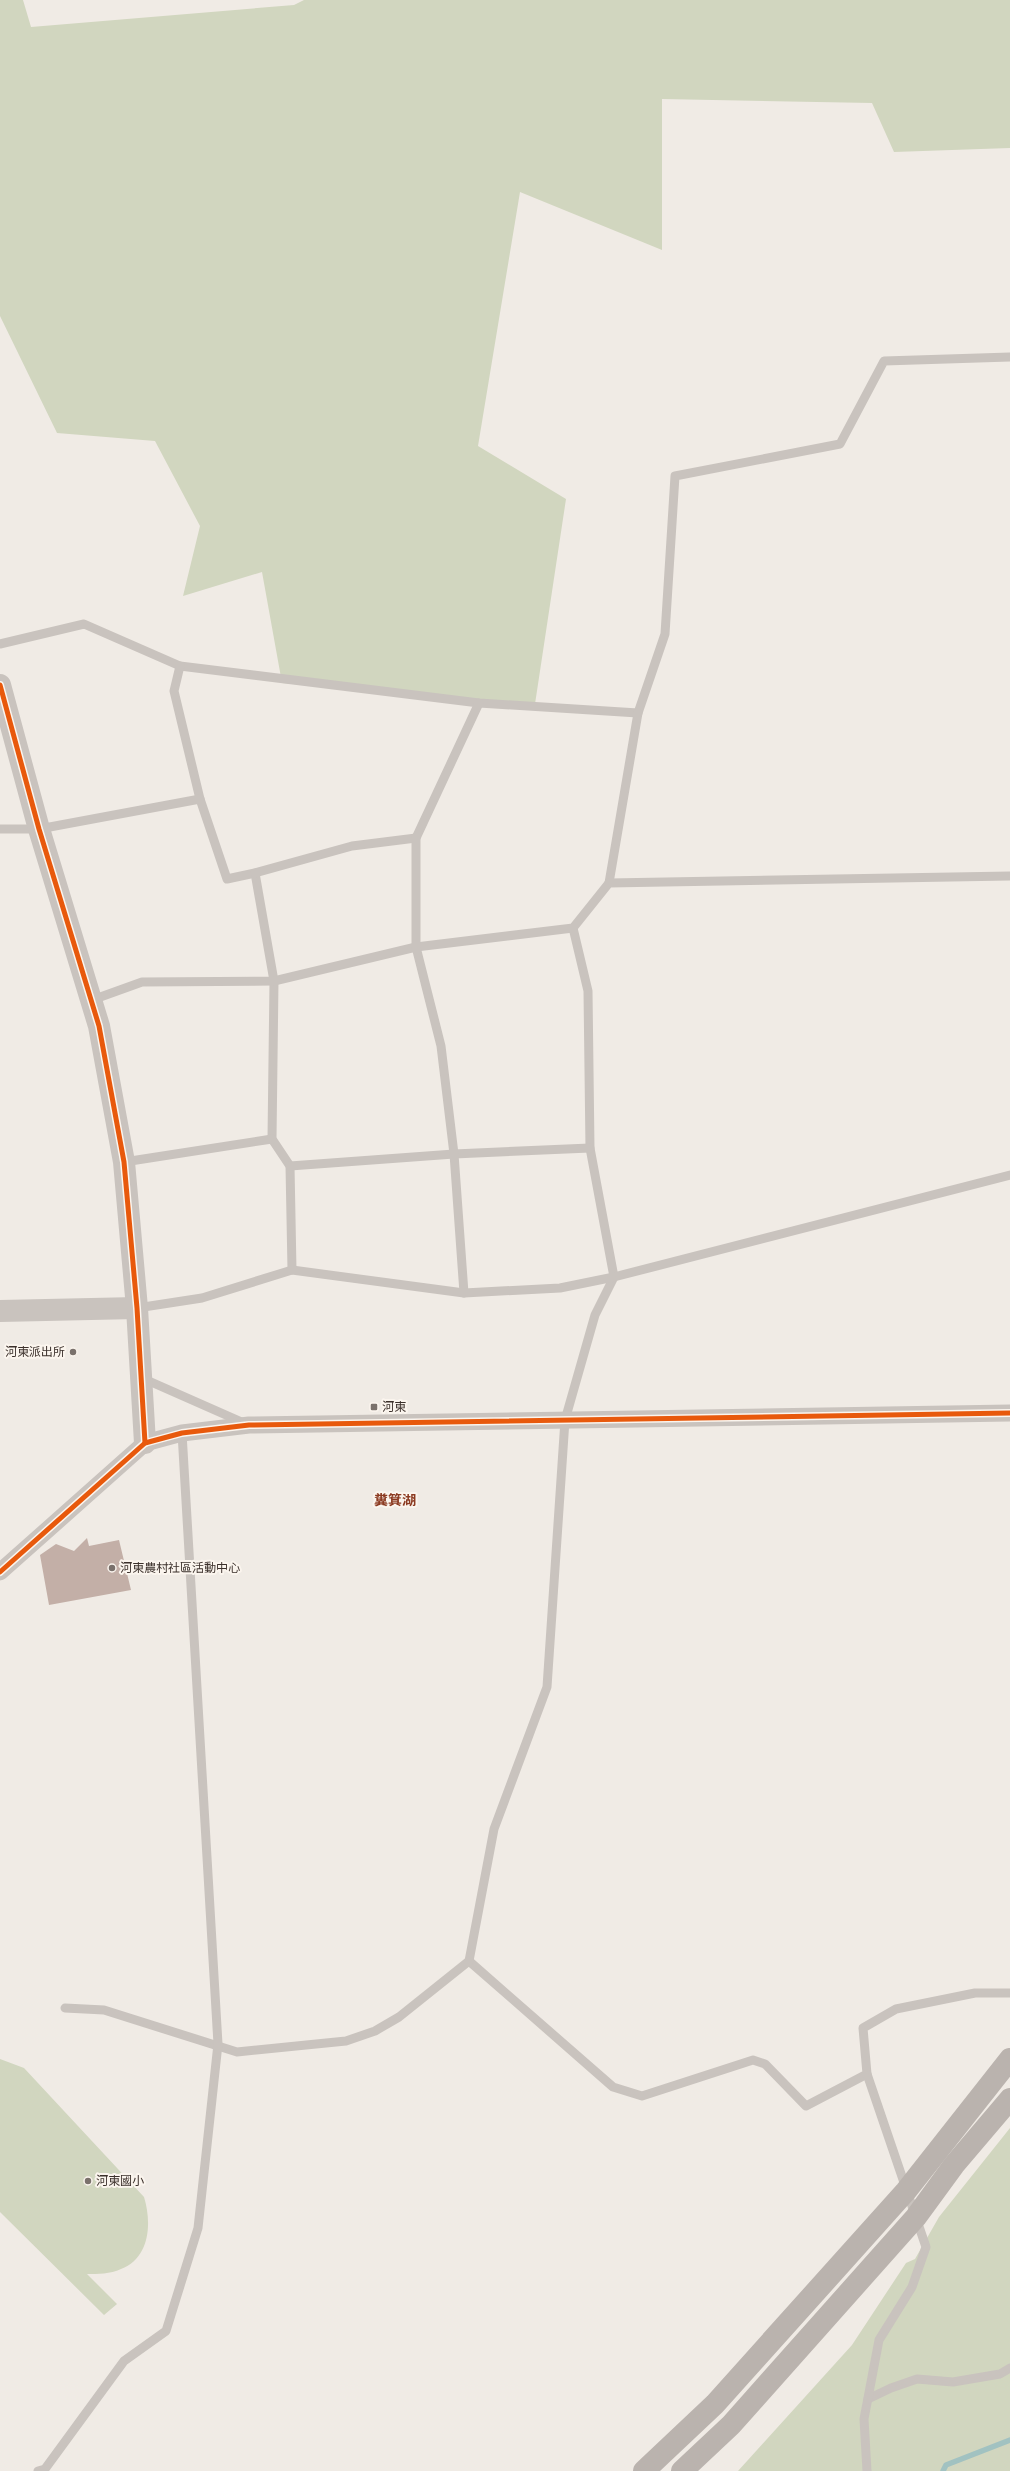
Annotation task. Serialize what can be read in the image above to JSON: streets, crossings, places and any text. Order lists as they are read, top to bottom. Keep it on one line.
{"districts":["糞箕湖"],"places":{"other":["河東派出所","河東農村社區活動中心","河東國小"],"transit":["河東"]}}
